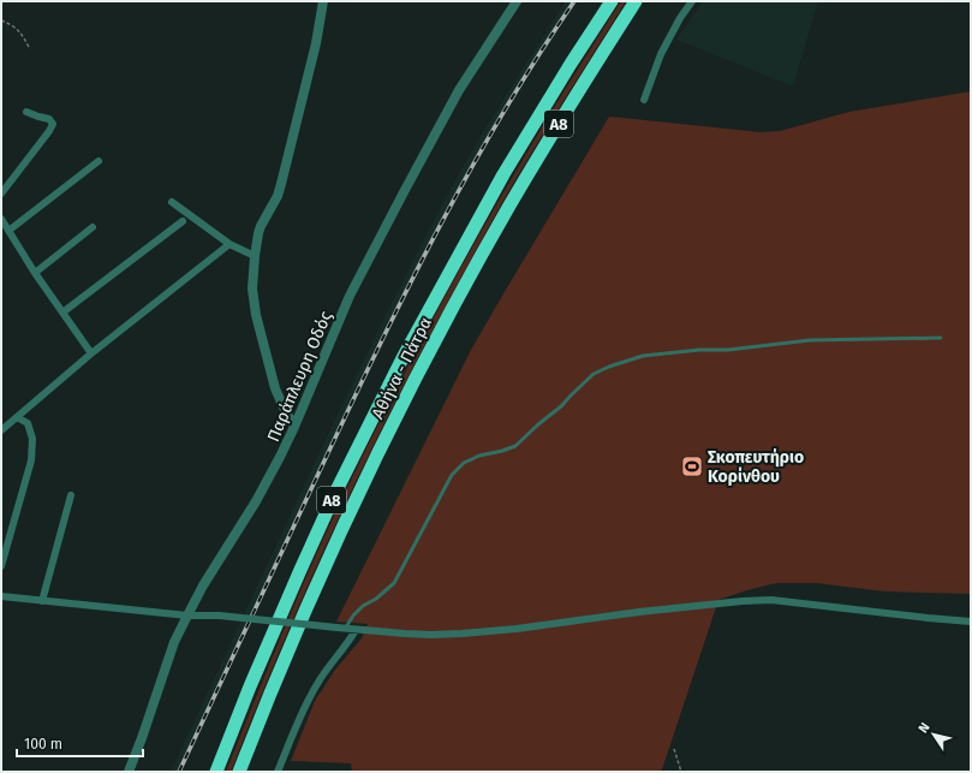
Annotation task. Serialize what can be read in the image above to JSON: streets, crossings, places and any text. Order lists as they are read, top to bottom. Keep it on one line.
{"streets":{"highway":["Α8","Αθήνα - Πάτρα"],"street":["Παράπλευρη Οδός"]},"places":{"sports":["Σκοπευτήριο Κορίνθου"]},"scale_bar":"100 m","north":"top left"}
